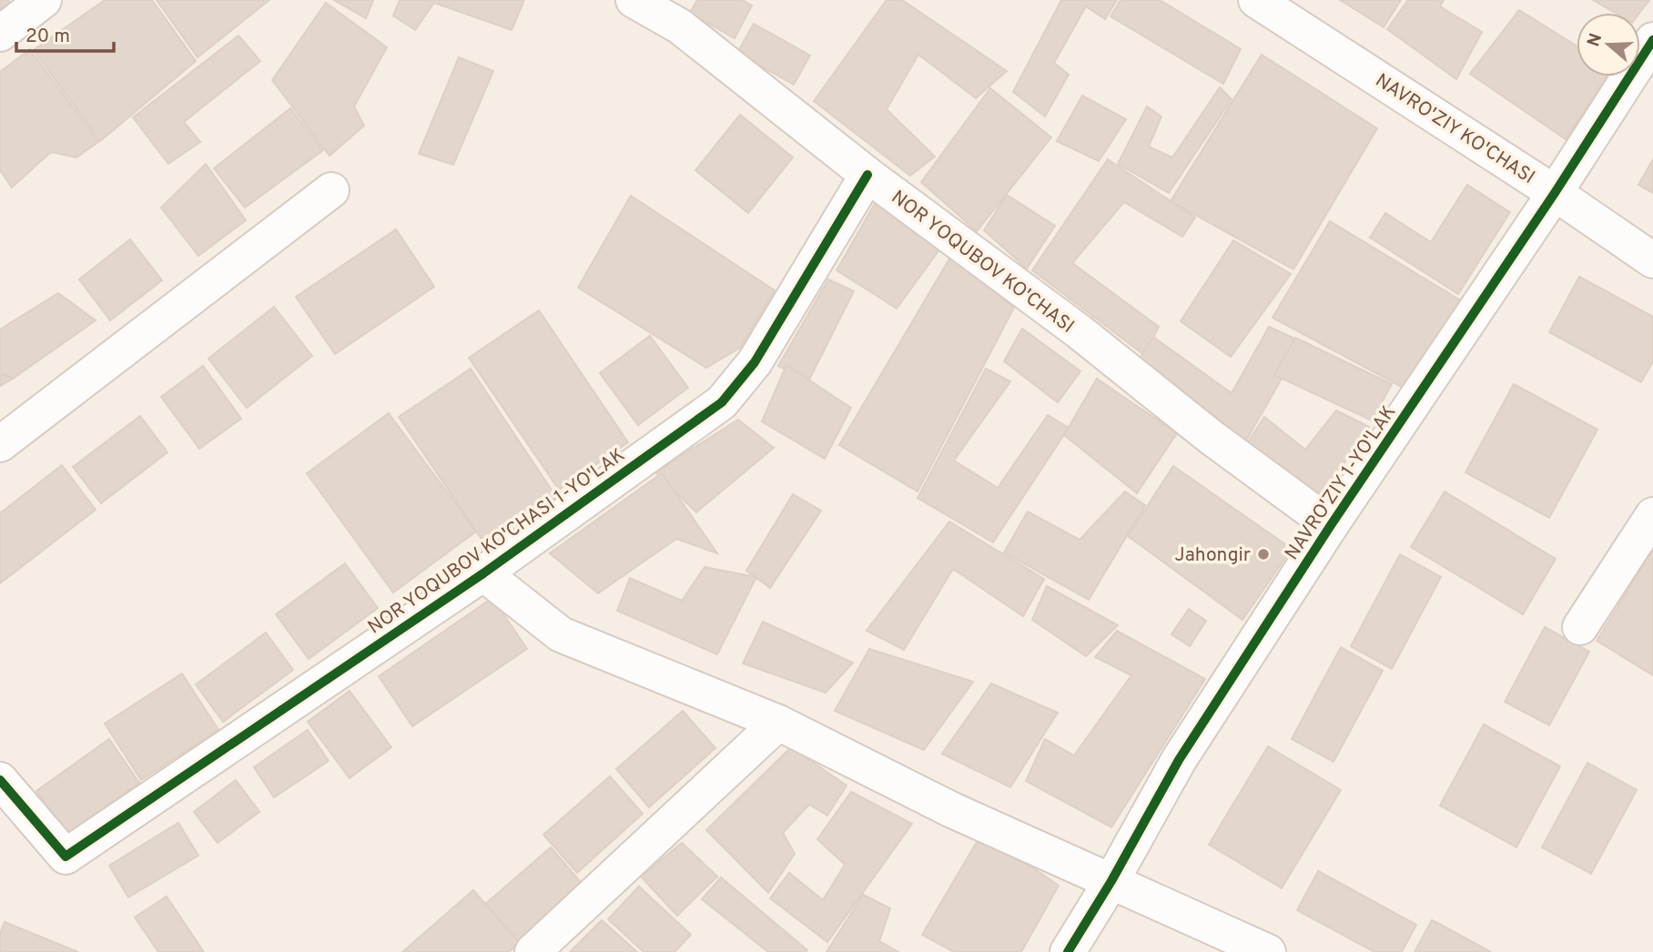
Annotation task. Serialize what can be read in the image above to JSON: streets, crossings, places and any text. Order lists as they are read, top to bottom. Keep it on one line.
{"streets":{"street":["NAVRO'ZIY KO'CHASI","NOR YOQUBOV KO'CHASI","NAVRO'ZIY 1-YO'LAK","NOR YOQUBOV KO'CHASI 1-YO'LAK"]},"crossings":[["NAVRO'ZIY KO'CHASI","NAVRO'ZIY 1-YO'LAK"],["NOR YOQUBOV KO'CHASI","NAVRO'ZIY 1-YO'LAK"],["NOR YOQUBOV KO'CHASI","NOR YOQUBOV KO'CHASI 1-YO'LAK"]],"places":["Jahongir"],"scale_bar":"20 m","north":"left"}
